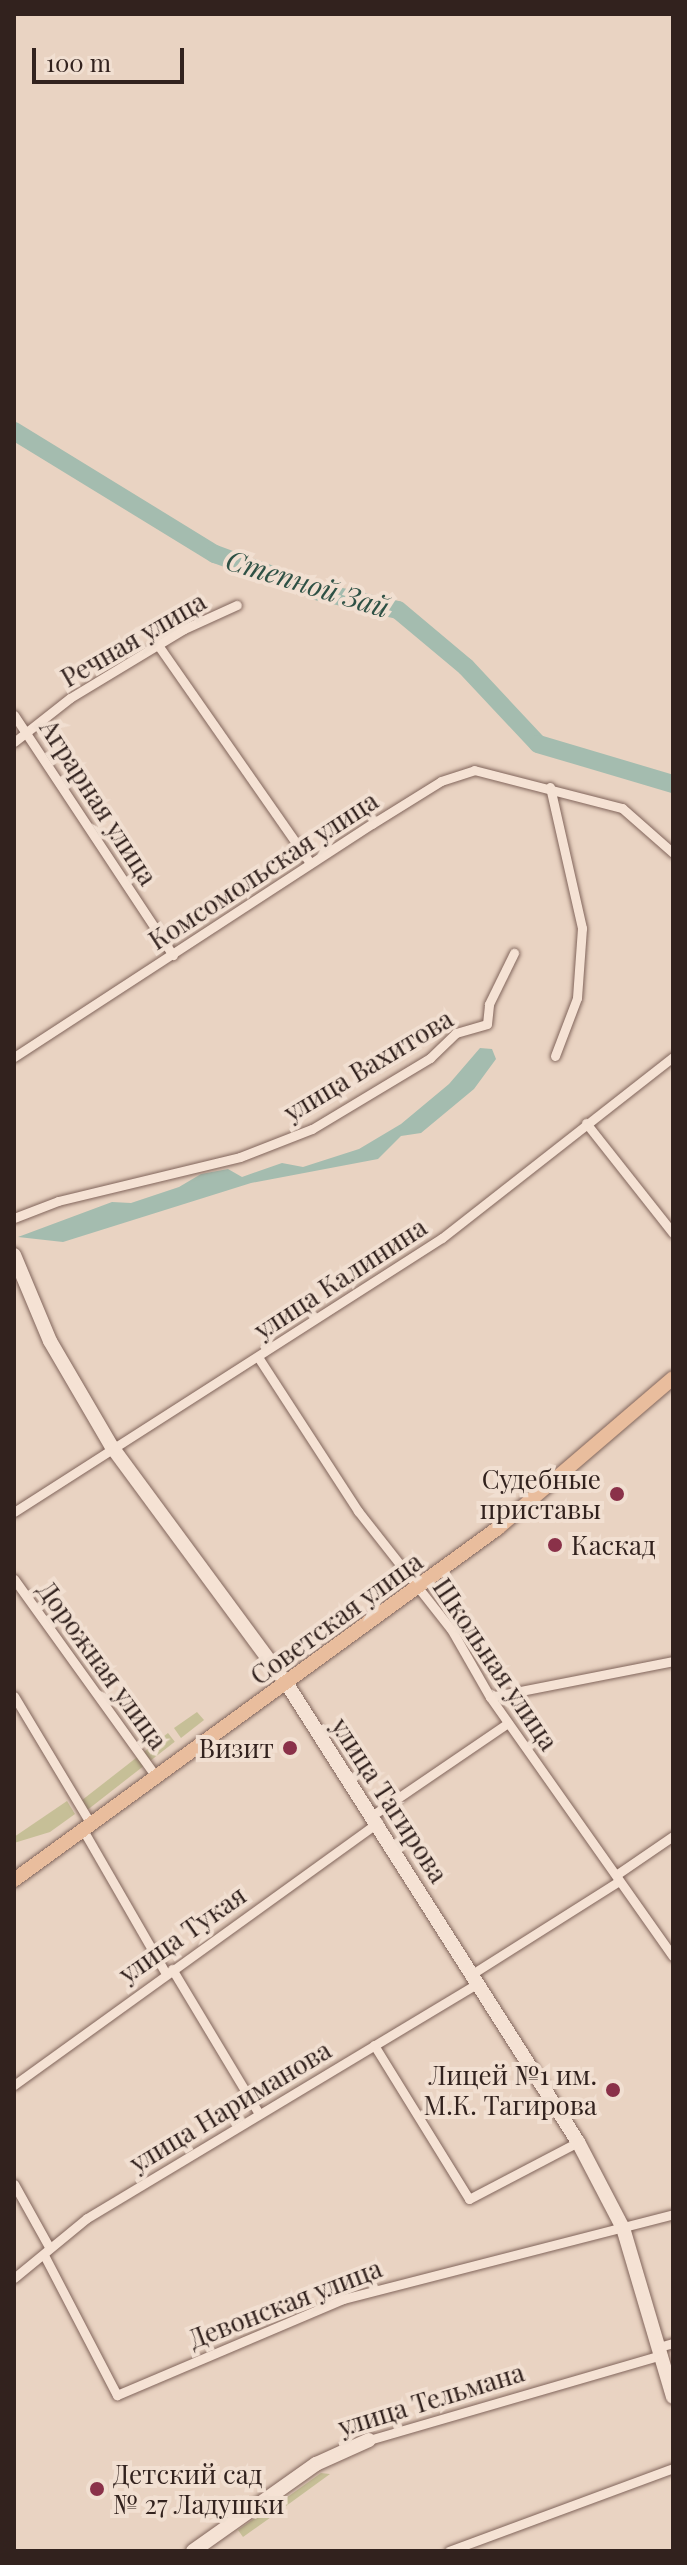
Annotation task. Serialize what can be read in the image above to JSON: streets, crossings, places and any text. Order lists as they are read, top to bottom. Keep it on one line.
{"streets":{"main road":["Советская улица"],"street":["Речная улица","Аграрная улица","Комсомольская улица","улица Вахитова","улица Калинина","Школьная улица","Дорожная улица","улица Тагирова","улица Тукая","улица Нариманова","Девонская улица","улица Тельмана"]},"crossings":[["Речная улица","Аграрная улица"],["Аграрная улица","Комсомольская улица"],["улица Калинина","Школьная улица"],["улица Калинина","улица Тагирова"],["Советская улица","Школьная улица"],["Советская улица","Дорожная улица"],["Советская улица","улица Тагирова"],["Школьная улица","улица Тукая"],["Школьная улица","улица Нариманова"],["улица Тагирова","улица Тукая"],["улица Тагирова","улица Нариманова"],["улица Тагирова","Девонская улица"],["улица Тагирова","улица Тельмана"],["улица Нариманова","Девонская улица"]],"water":["Степной Зай"],"places":["Судебные приставы","Каскад","Визит","Лицей №1 им. М.К. Тагирова","Детский сад № 27 Ладушки"],"scale_bar":"100 m"}
